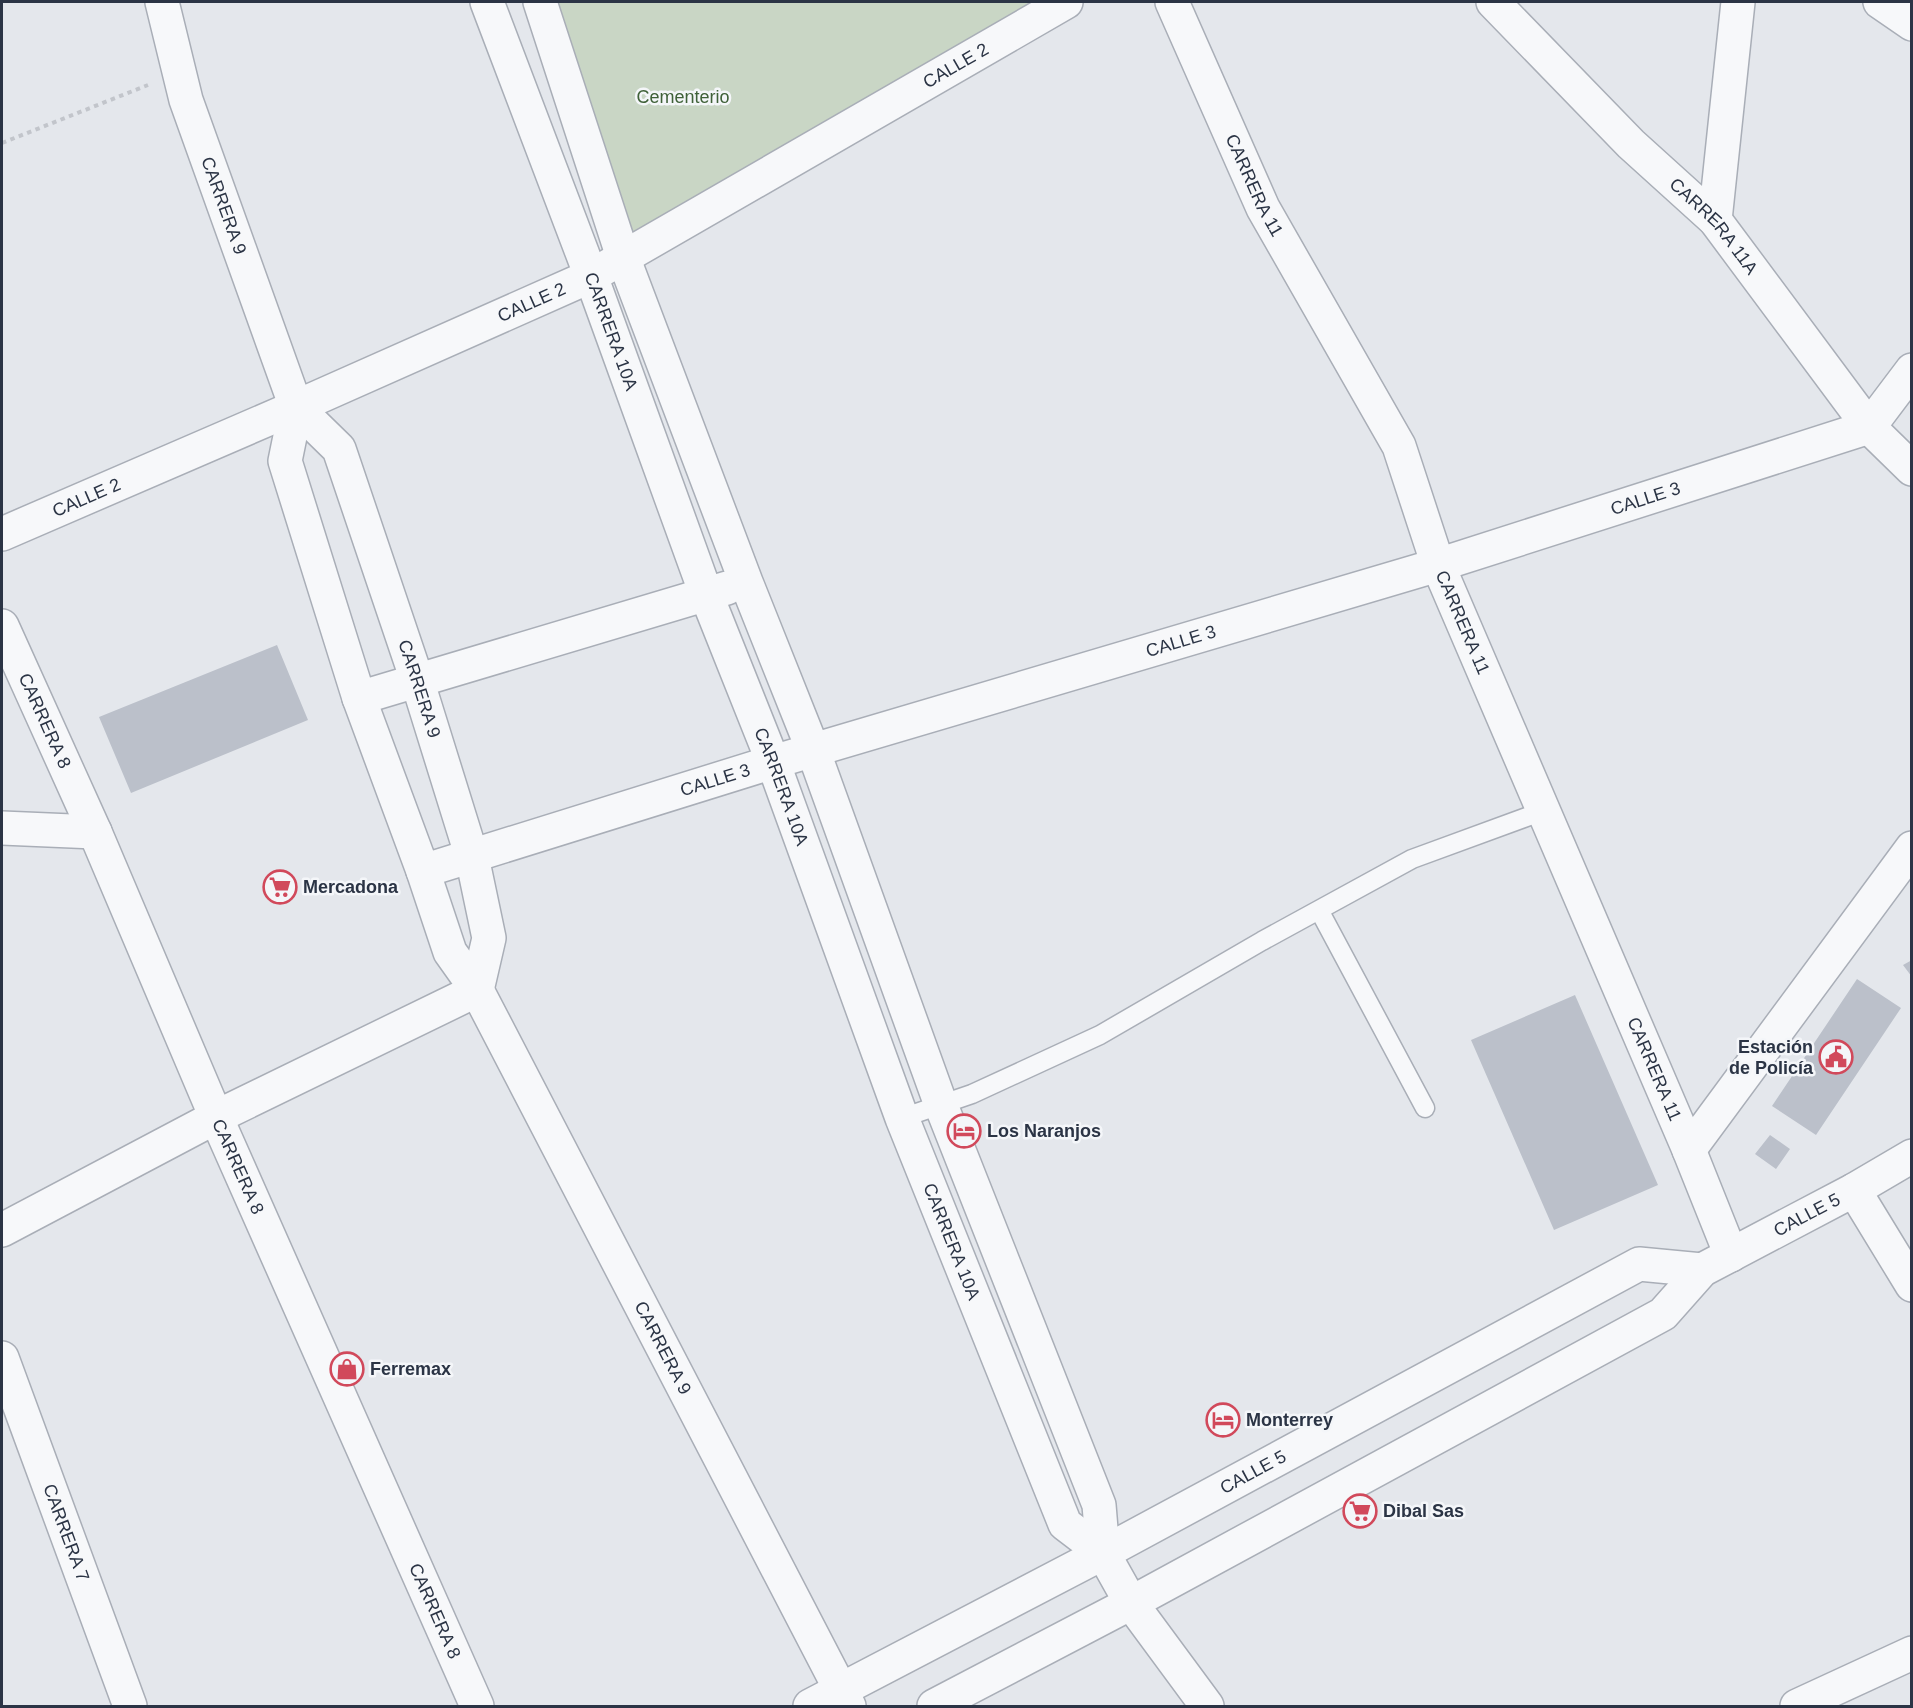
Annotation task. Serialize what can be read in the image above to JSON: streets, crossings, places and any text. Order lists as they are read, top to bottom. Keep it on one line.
{"streets":{"street":["CALLE 2","CARRERA 11","CARRERA 9","CARRERA 11A","CARRERA 10A","CALLE 3","CARRERA 8","CALLE 5","CARRERA 7"]},"crossings":[["CALLE 2","CARRERA 9"],["CALLE 2","CARRERA 10A"],["CARRERA 11","CALLE 3"],["CARRERA 11","CALLE 5"],["CARRERA 9","CALLE 3"],["CARRERA 9","CALLE 5"],["CARRERA 11A","CALLE 3"],["CARRERA 10A","CALLE 3"],["CARRERA 10A","CALLE 5"]],"parks":["Cementerio"],"places":{"supermarket":["Mercadona","Dibal Sas"],"public building":["Estación de Policía"],"hotel":["Los Naranjos","Monterrey"],"shop":["Ferremax"]}}
